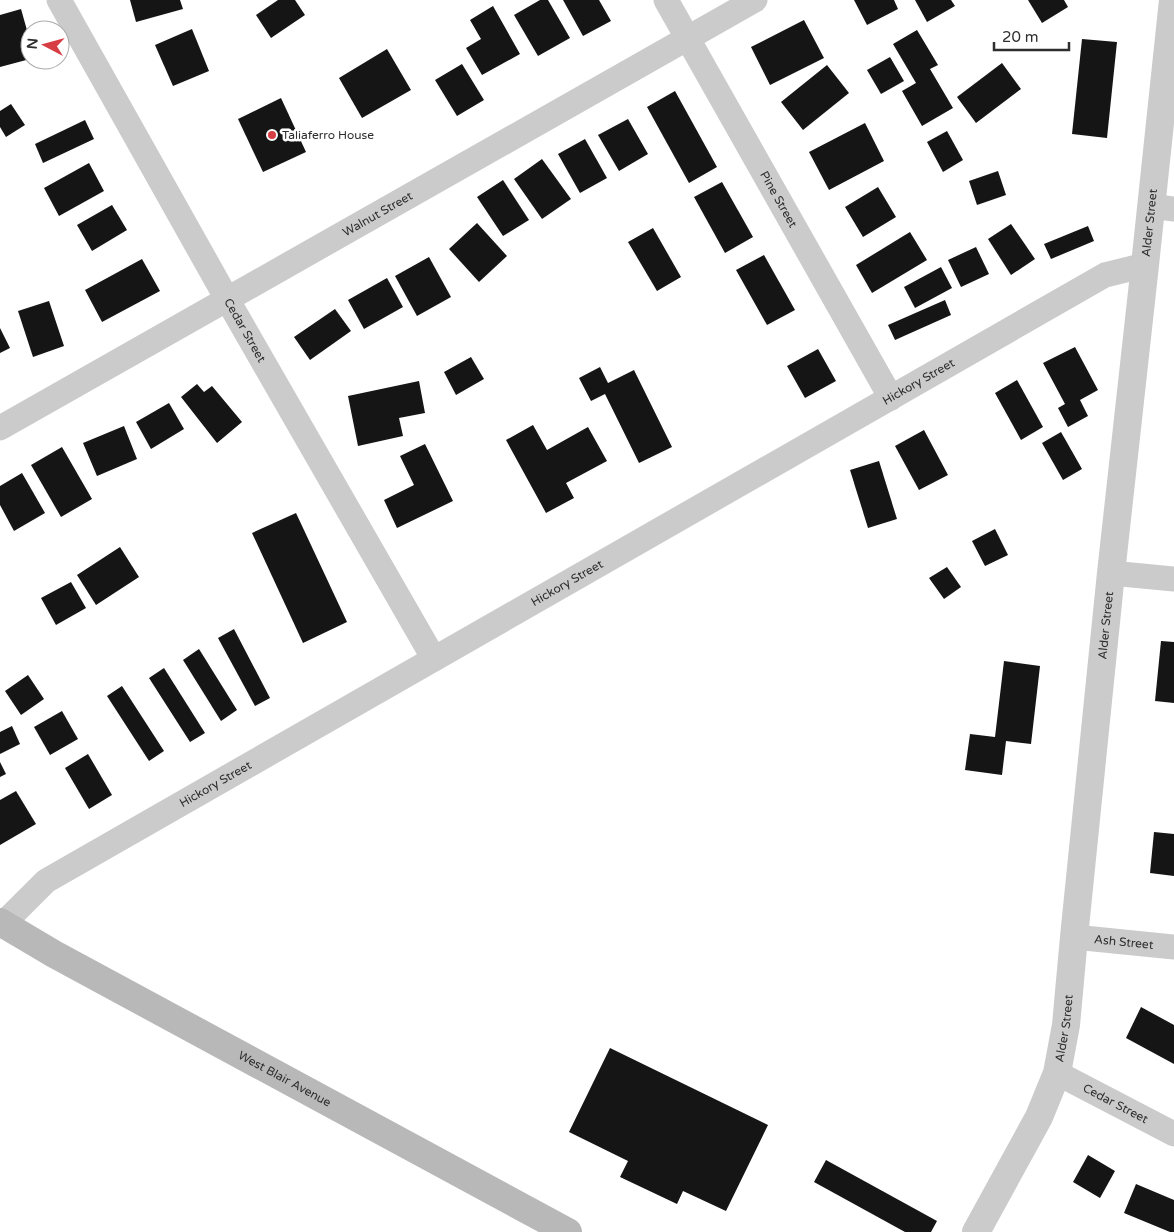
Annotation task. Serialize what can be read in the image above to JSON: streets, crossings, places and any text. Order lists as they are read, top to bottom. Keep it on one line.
{"streets":{"main road":["West Blair Avenue"],"street":["Pine Street","Walnut Street","Alder Street","Cedar Street","Hickory Street","Ash Street"]},"crossings":[["Pine Street","Walnut Street"],["Pine Street","Hickory Street"],["Walnut Street","Cedar Street"],["Alder Street","Cedar Street"],["Alder Street","Hickory Street"],["Alder Street","Ash Street"],["Cedar Street","Hickory Street"],["Hickory Street","West Blair Avenue"]],"places":["Taliaferro House"],"scale_bar":"20 m","north":"left"}
